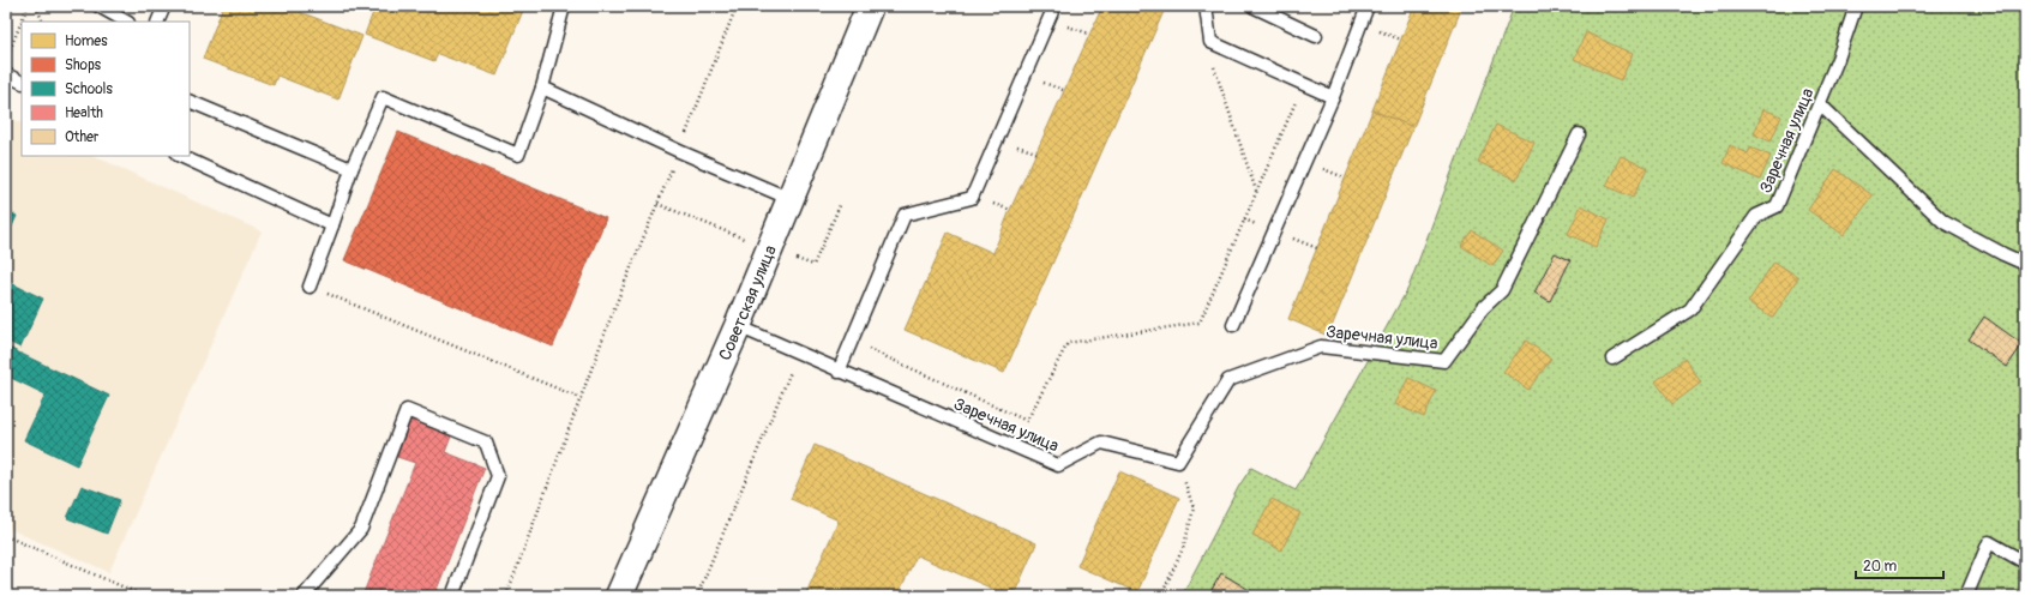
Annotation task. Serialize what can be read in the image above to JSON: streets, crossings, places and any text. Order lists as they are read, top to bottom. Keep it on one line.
{"streets":{"main road":["Советская улица"],"lane":["Заречная улица"]},"crossings":[["Заречная улица","Советская улица"]],"legend":["Homes","Shops","Schools","Health","Other"],"scale_bar":"20 m"}
